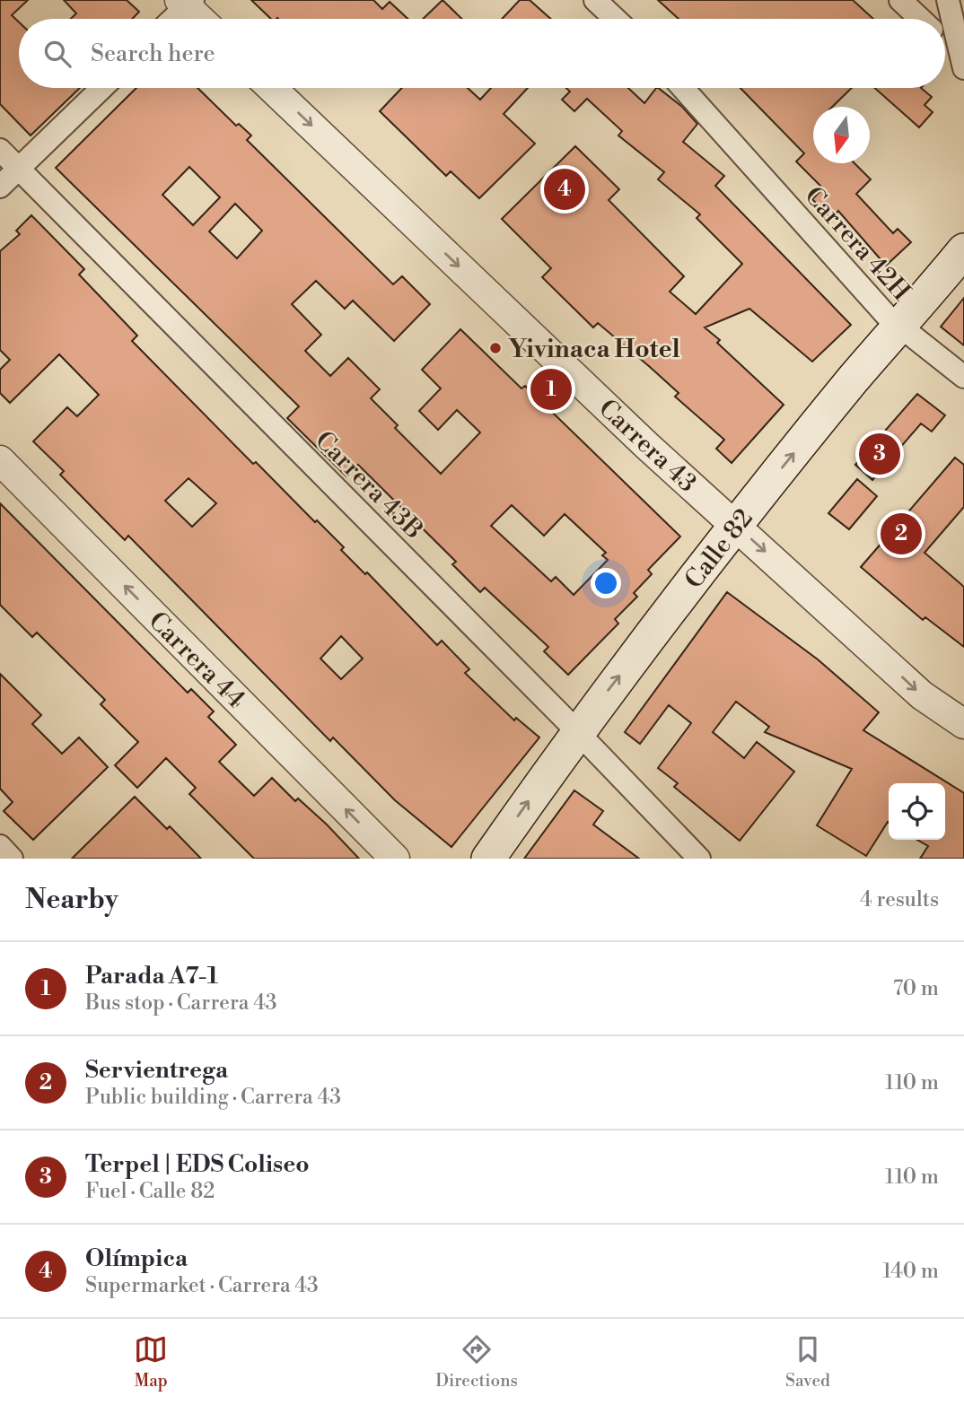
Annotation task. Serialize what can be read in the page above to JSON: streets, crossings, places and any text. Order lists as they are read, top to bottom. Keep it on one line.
{"streets":{"main road":["Calle 82"],"street":["Carrera 42H","Carrera 43","Carrera 43B","Carrera 44"]},"crossings":[["Carrera 42H","Calle 82"],["Carrera 43","Calle 82"],["Carrera 43B","Calle 82"]],"one_way":["Carrera 43","Calle 82","Carrera 44"],"places":["Yivinaca Hotel"],"north":"bottom","page":{"search":"Search here","pins":["4","1","3","2"],"heading":["Nearby","4 results"],"list":[{"mark":"1","name":"Parada A7-1","note":"Bus stop · Carrera 43","value":"70 m"},{"mark":"2","name":"Servientrega","note":"Public building · Carrera 43","value":"110 m"},{"mark":"3","name":"Terpel | EDS Coliseo","note":"Fuel · Calle 82","value":"110 m"},{"mark":"4","name":"Olímpica","note":"Supermarket · Carrera 43","value":"140 m"}],"nav":["Map","Directions","Saved"]}}
